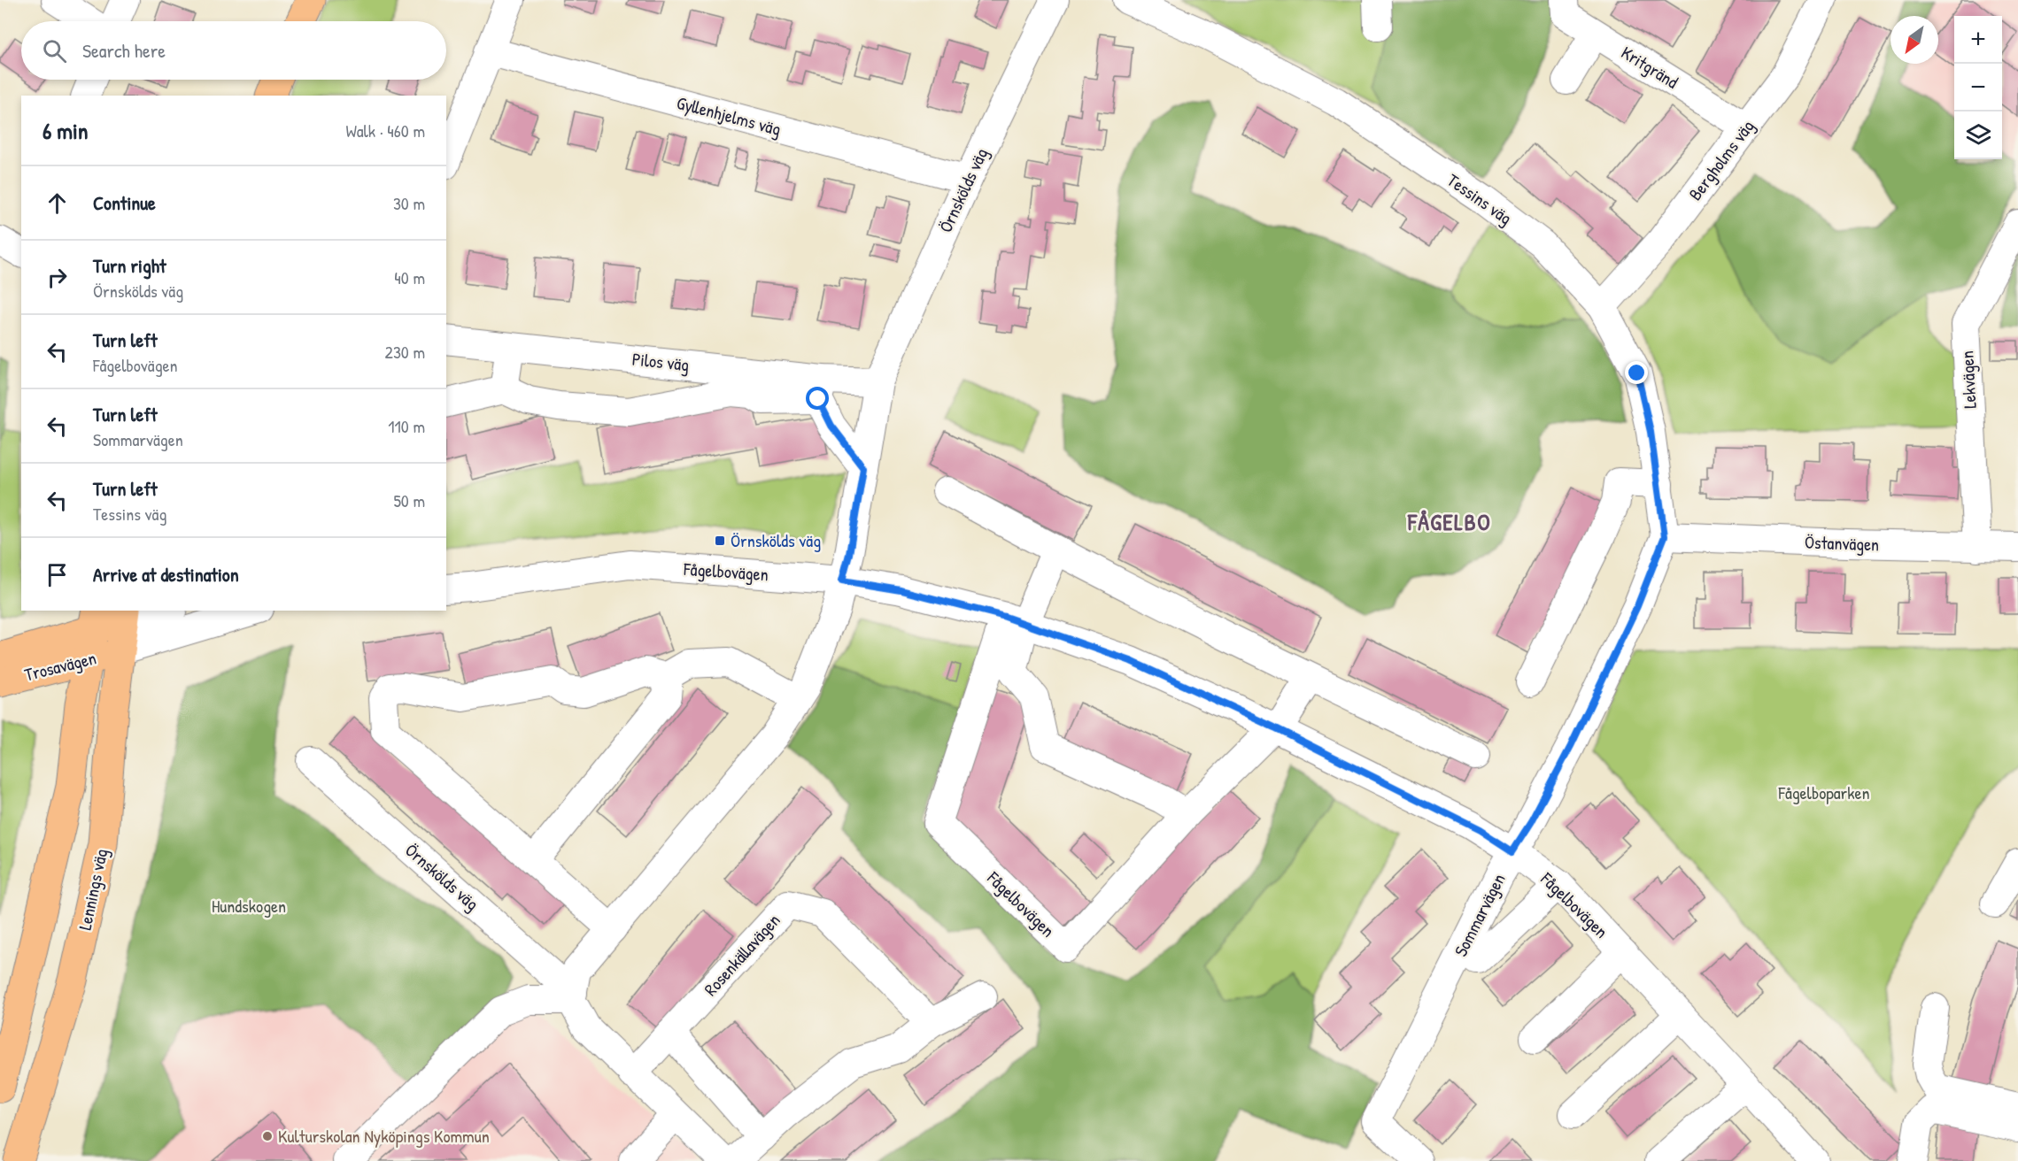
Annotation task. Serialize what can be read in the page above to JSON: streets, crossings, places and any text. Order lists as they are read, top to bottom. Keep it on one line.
{"streets":{"main road":["Trosavägen","Lennings väg"],"street":["Kritgränd","Gyllenhjelms väg","Bergholms väg","Örnskölds väg","Tessins väg","Pilos väg","Lekvägen","Östanvägen","Fågelbovägen","Sommarvägen","Rosenkällavägen"]},"crossings":[["Kritgränd","Bergholms väg"],["Gyllenhjelms väg","Örnskölds väg"],["Bergholms väg","Tessins väg"],["Örnskölds väg","Pilos väg"],["Örnskölds väg","Fågelbovägen"],["Tessins väg","Östanvägen"],["Tessins väg","Sommarvägen"],["Lekvägen","Östanvägen"],["Östanvägen","Sommarvägen"],["Fågelbovägen","Sommarvägen"],["Trosavägen","Lennings väg"]],"districts":["FÅGELBO"],"parks":["Fågelboparken","Hundskogen"],"places":{"transit":["Örnskölds väg"],"other":["Kulturskolan Nyköpings Kommun"]},"north":"bottom left","page":{"map_buttons":["+","−"],"search":"Search here","heading":["6 min","Walk · 460 m"],"list":[["Continue","30 m"],["Turn right","Örnskölds väg","40 m"],["Turn left","Fågelbovägen","230 m"],["Turn left","Sommarvägen","110 m"],["Turn left","Tessins väg","50 m"],"Arrive at destination"]}}
